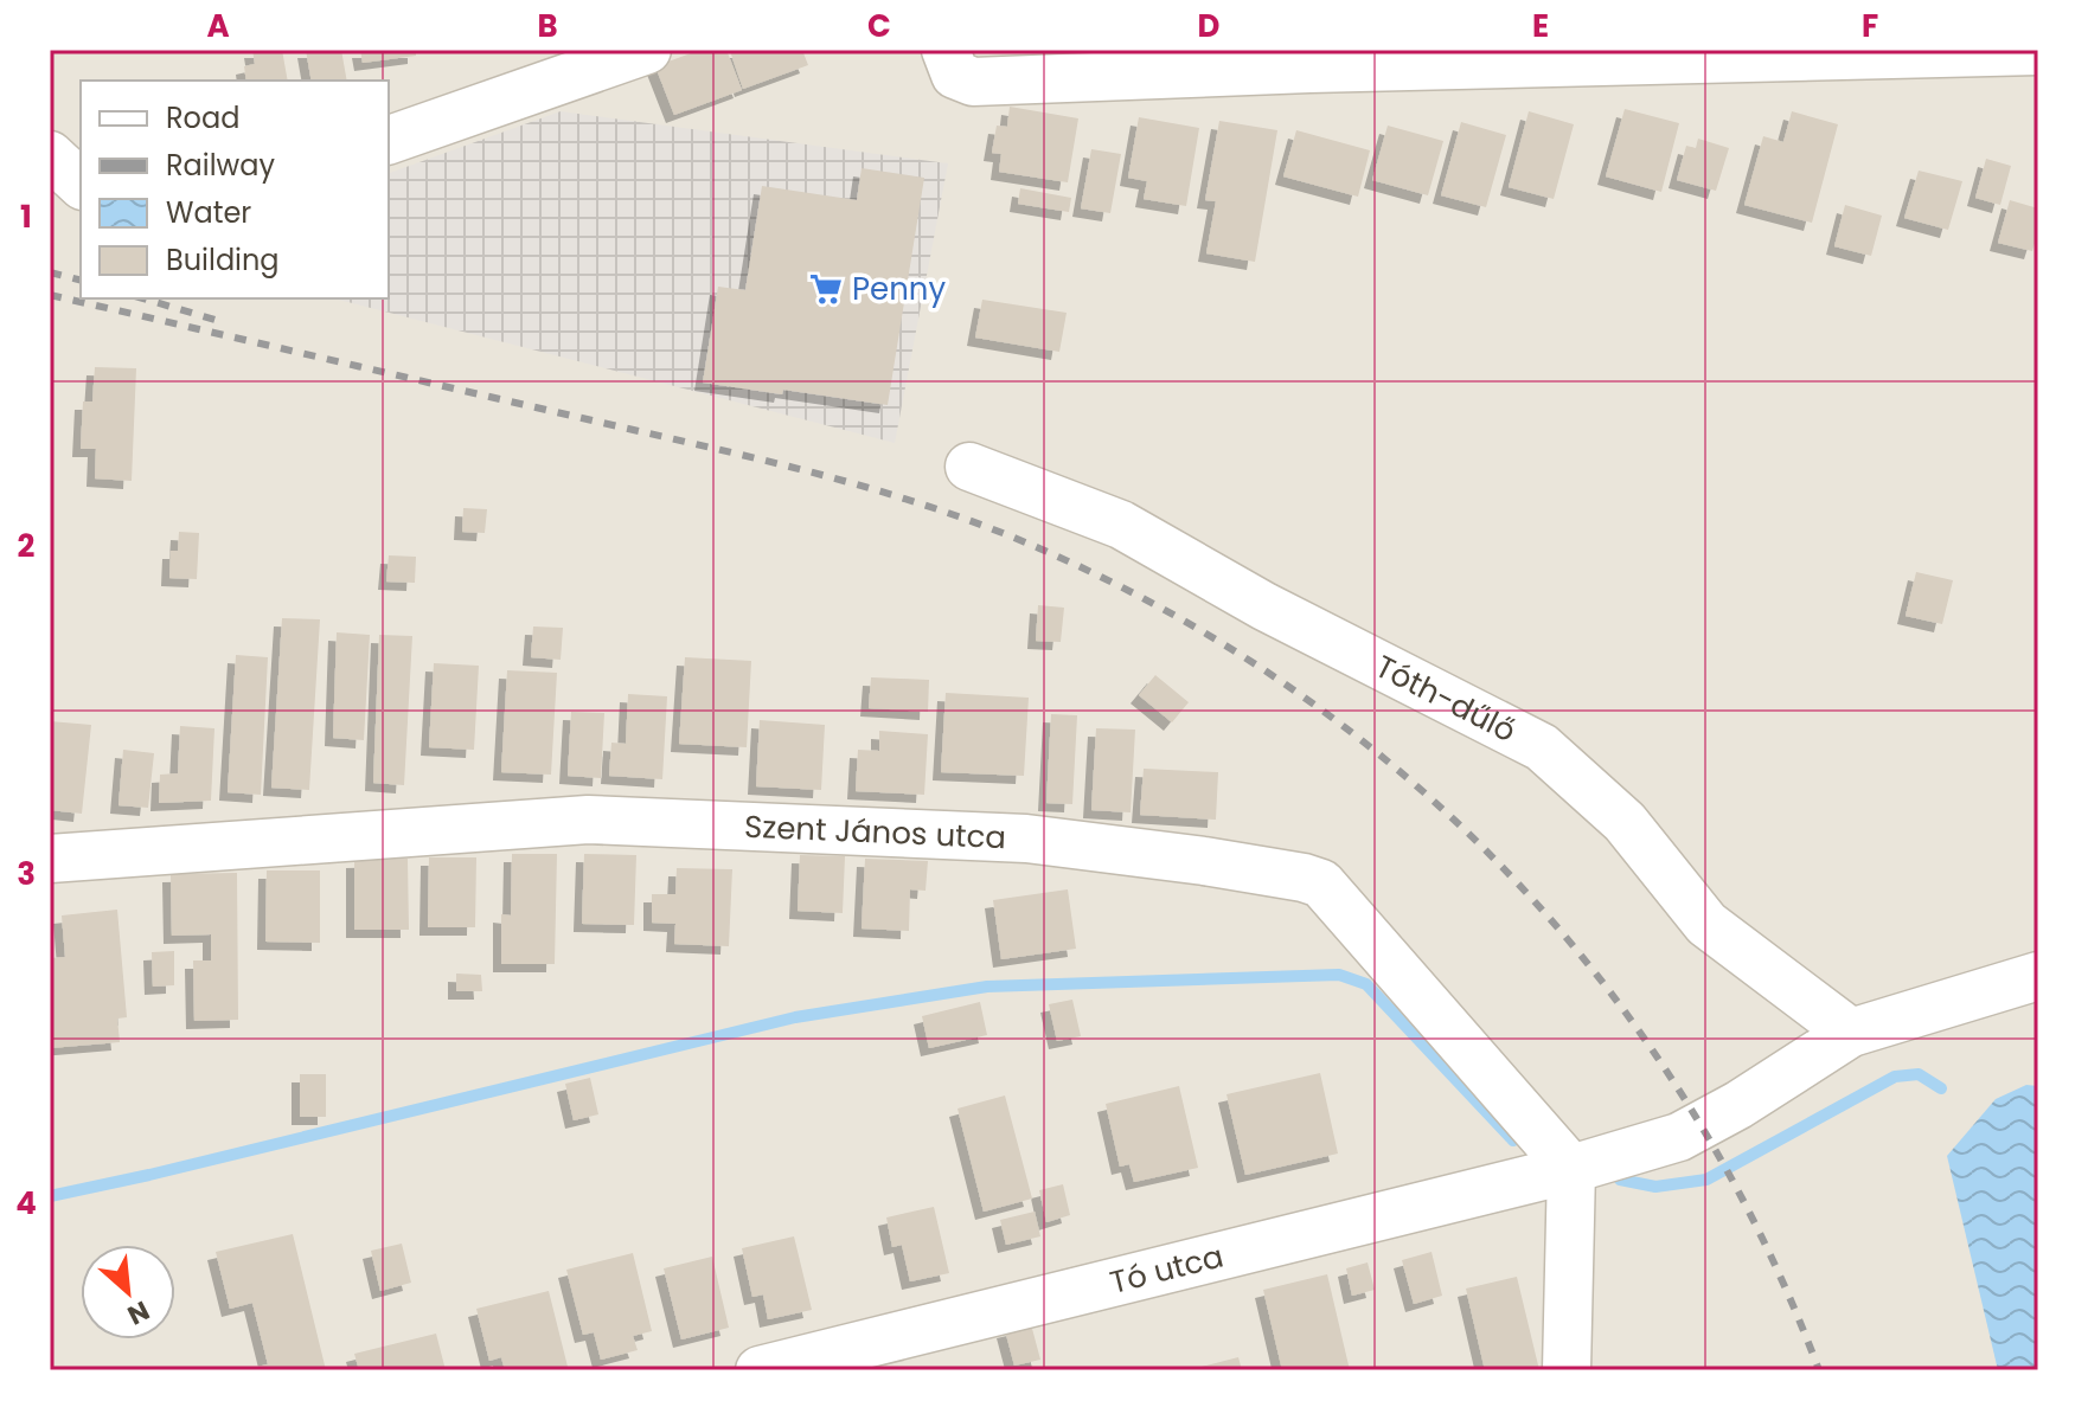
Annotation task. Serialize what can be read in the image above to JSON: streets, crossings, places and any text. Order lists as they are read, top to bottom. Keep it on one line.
{"streets":{"street":["Tóth-dűlő","Szent János utca","Tó utca"]},"crossings":[["Tóth-dűlő","Tó utca"],["Szent János utca","Tó utca"]],"places":{"supermarket":["Penny"]},"legend":["Road","Railway","Water","Building"],"north":"bottom right","grid":{"columns":["A","B","C","D","E","F"],"rows":["1","2","3","4"]}}
